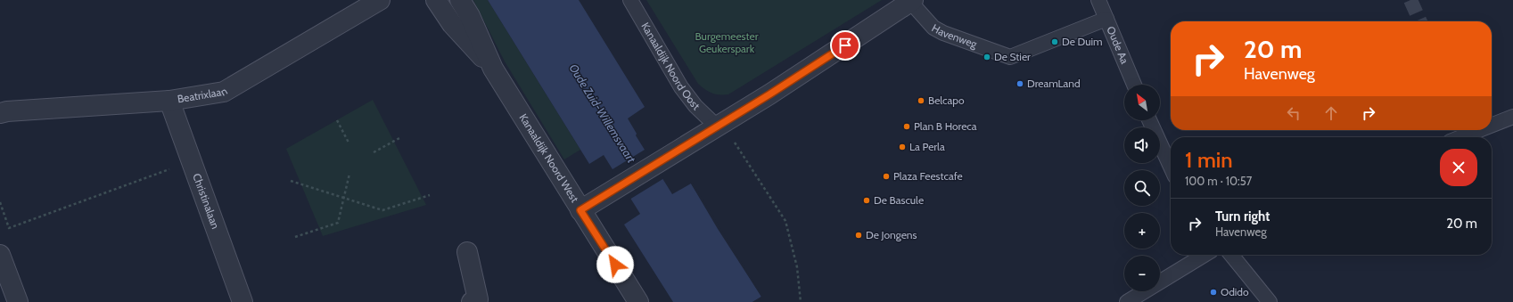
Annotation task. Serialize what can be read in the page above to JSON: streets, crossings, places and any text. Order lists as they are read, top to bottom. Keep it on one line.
{"streets":{"street":["Havenweg","Oude Aa","Kanaaldijk Noord Oost","Beatrixlaan","Kanaaldijk Noord West","Christinalaan"]},"crossings":[["Havenweg","Oude Aa"],["Havenweg","Kanaaldijk Noord Oost"],["Havenweg","Kanaaldijk Noord West"],["Beatrixlaan","Christinalaan"]],"water":["Oude Zuid-Willemsvaart"],"parks":["Burgemeester Geukerspark"],"places":["De Duim","De Stier","DreamLand","Belcapo","Plan B Horeca","La Perla","Plaza Feestcafe","De Bascule","De Jongens","Odido"],"north":"top left","page":{"turn":["20 m","Havenweg"],"map_buttons":["+","−"],"heading":["1 min","100 m · 10:57"],"list":[{"name":"Turn right","note":"Havenweg","value":"20 m"}]}}
